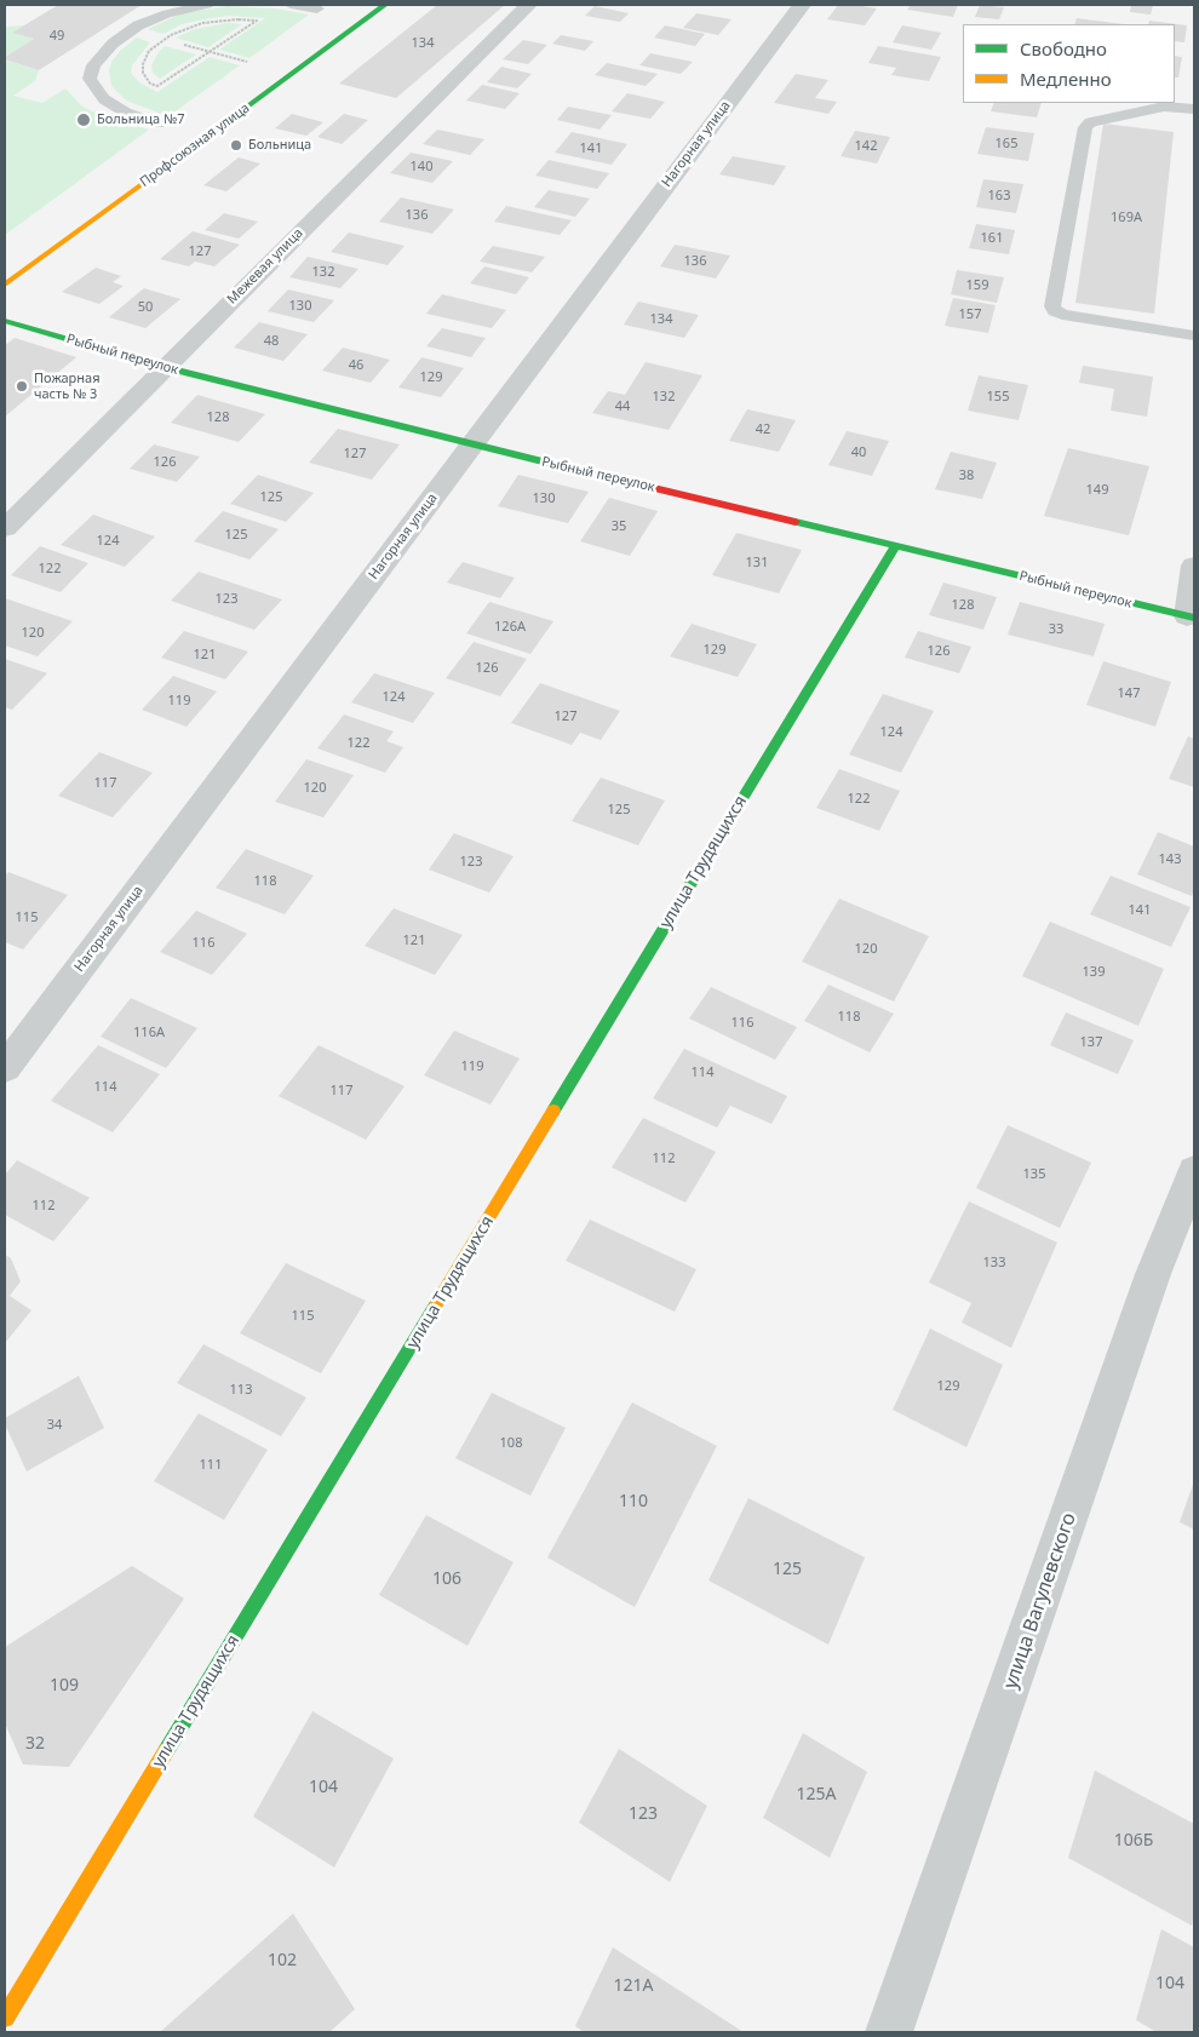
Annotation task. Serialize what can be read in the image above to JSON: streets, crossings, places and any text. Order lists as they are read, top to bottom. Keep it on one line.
{"streets":{"street":["Нагорная улица","Профсоюзная улица","Межевая улица","Рыбный переулок","улица Трудящихся","улица Вагулевского"]},"crossings":[["Нагорная улица","Рыбный переулок"],["Межевая улица","Рыбный переулок"],["Рыбный переулок","улица Трудящихся"]],"places":["Больница №7","Больница","Пожарная часть № 3"],"house_numbers":["49","134","165","142","141","140","163","136","169А","161","127","136","132","159","130","50","157","134","48","46","129","132","155","44","128","42","40","127","126","38","149","125","130","35","125","124","131","122","123","128","126А","33","120","129","126","121","126","147","124","119","127","124","122","117","120","122","125","143","123","118","141","115","121","116","120","139","118","116","116А","137","119","114","114","117","112","135","112","133","115","129","113","34","108","111","110","125","106","109","32","104","125А","123","106Б","102","104","121А"],"legend":["Свободно","Медленно"]}
